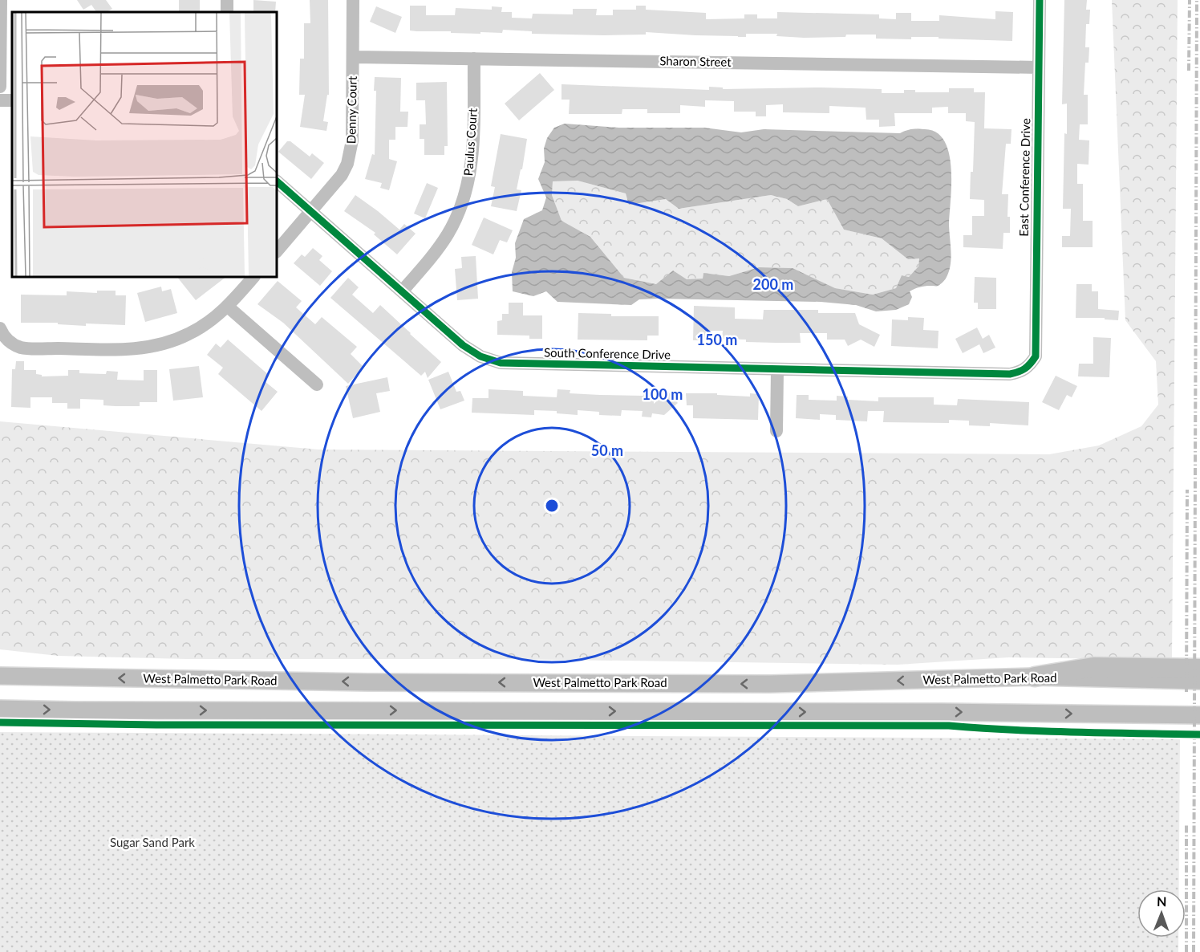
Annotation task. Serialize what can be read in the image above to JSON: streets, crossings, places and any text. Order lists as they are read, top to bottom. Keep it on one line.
{"streets":{"main road":["West Palmetto Park Road"],"street":["Sharon Street","Denny Court","Paulus Court","East Conference Drive","South Conference Drive"]},"crossings":[["Sharon Street","Denny Court"],["Sharon Street","Paulus Court"],["Sharon Street","East Conference Drive"],["Denny Court","South Conference Drive"],["Paulus Court","South Conference Drive"],["East Conference Drive","South Conference Drive"]],"parks":["Sugar Sand Park"],"north":"top","rings":["200 m","150 m","100 m","50 m"]}
